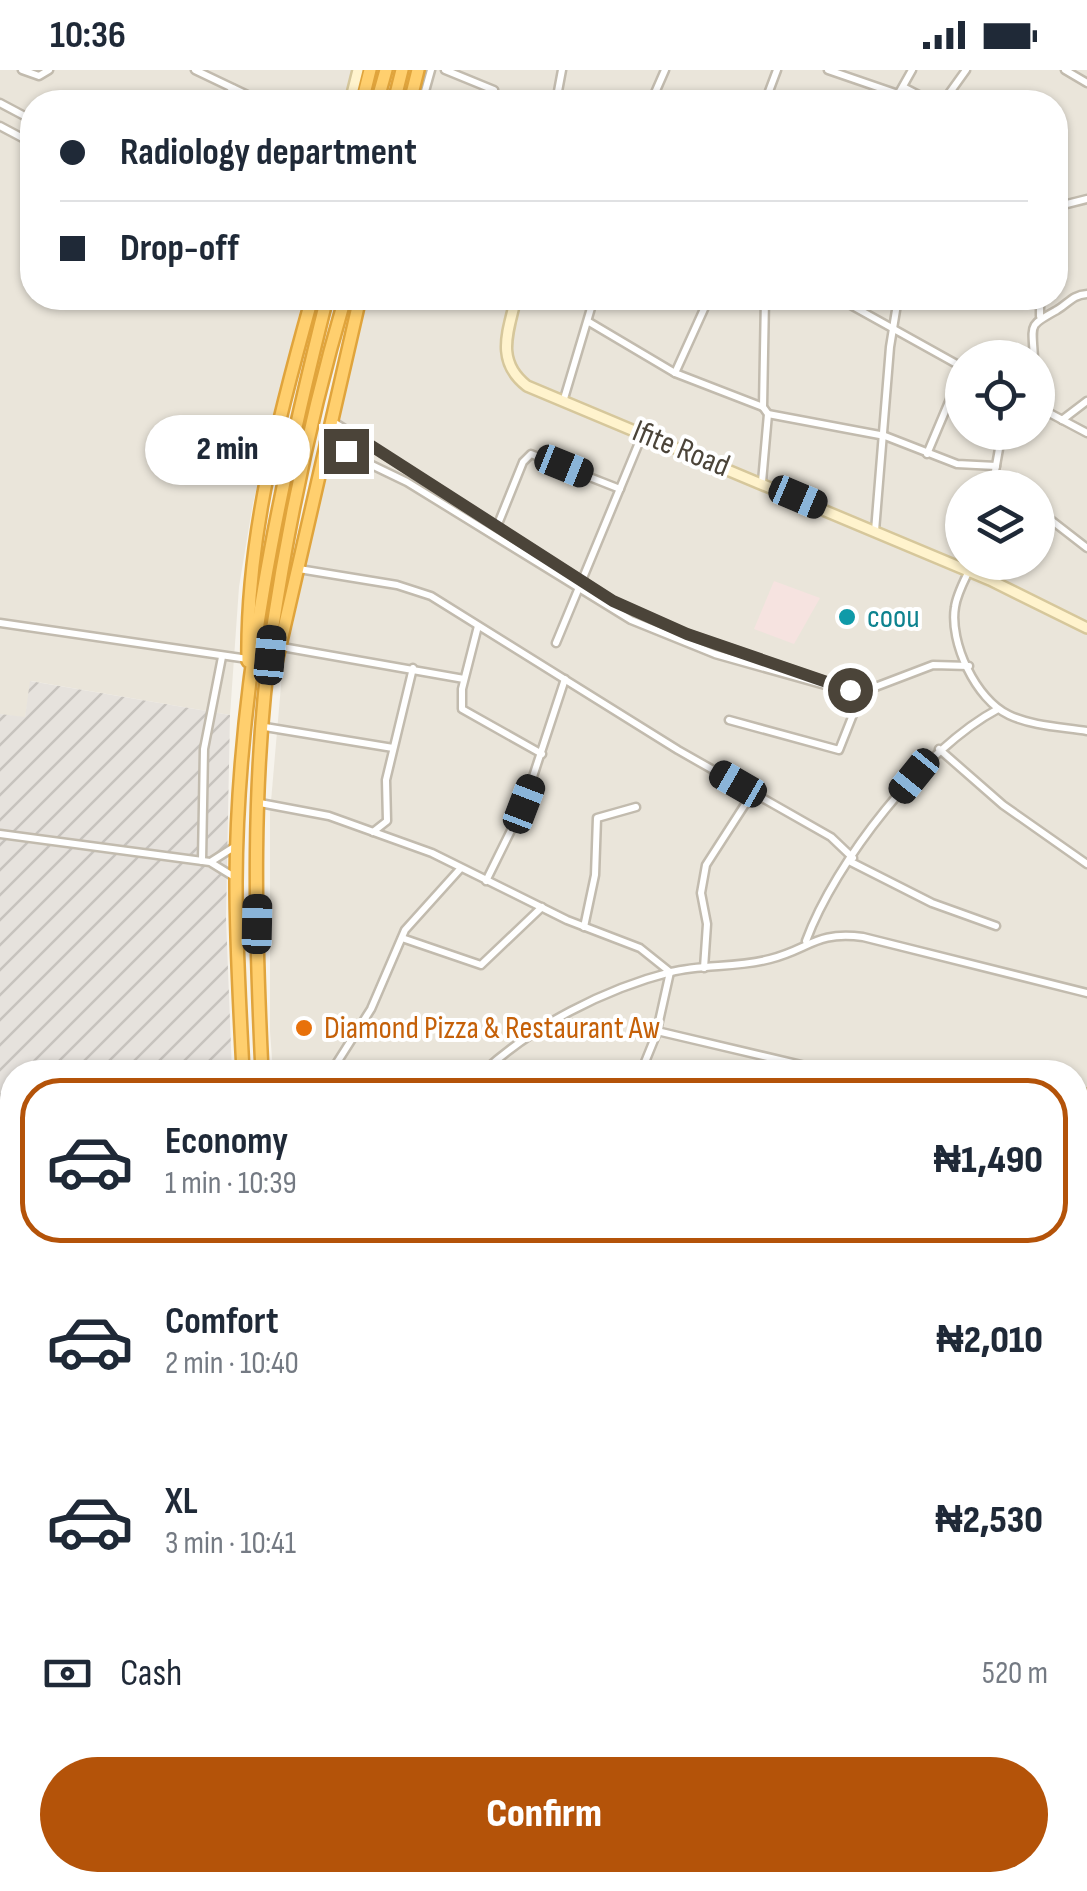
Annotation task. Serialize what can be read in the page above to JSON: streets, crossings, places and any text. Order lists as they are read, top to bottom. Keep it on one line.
{"streets":{"street":["Ifite Road"]},"places":["coou","Diamond Pizza & Restaurant Aw"],"page":{"status":"10:36","banner":["Radiology department","Drop-off"],"bubble":"2 min","list":[{"name":"Economy","note":"1 min · 10:39","value":"₦1,490"},{"name":"Comfort","note":"2 min · 10:40","value":"₦2,010"},{"name":"XL","note":"3 min · 10:41","value":"₦2,530"}],"pay":["Cash","520 m"],"buttons":"Confirm"}}
